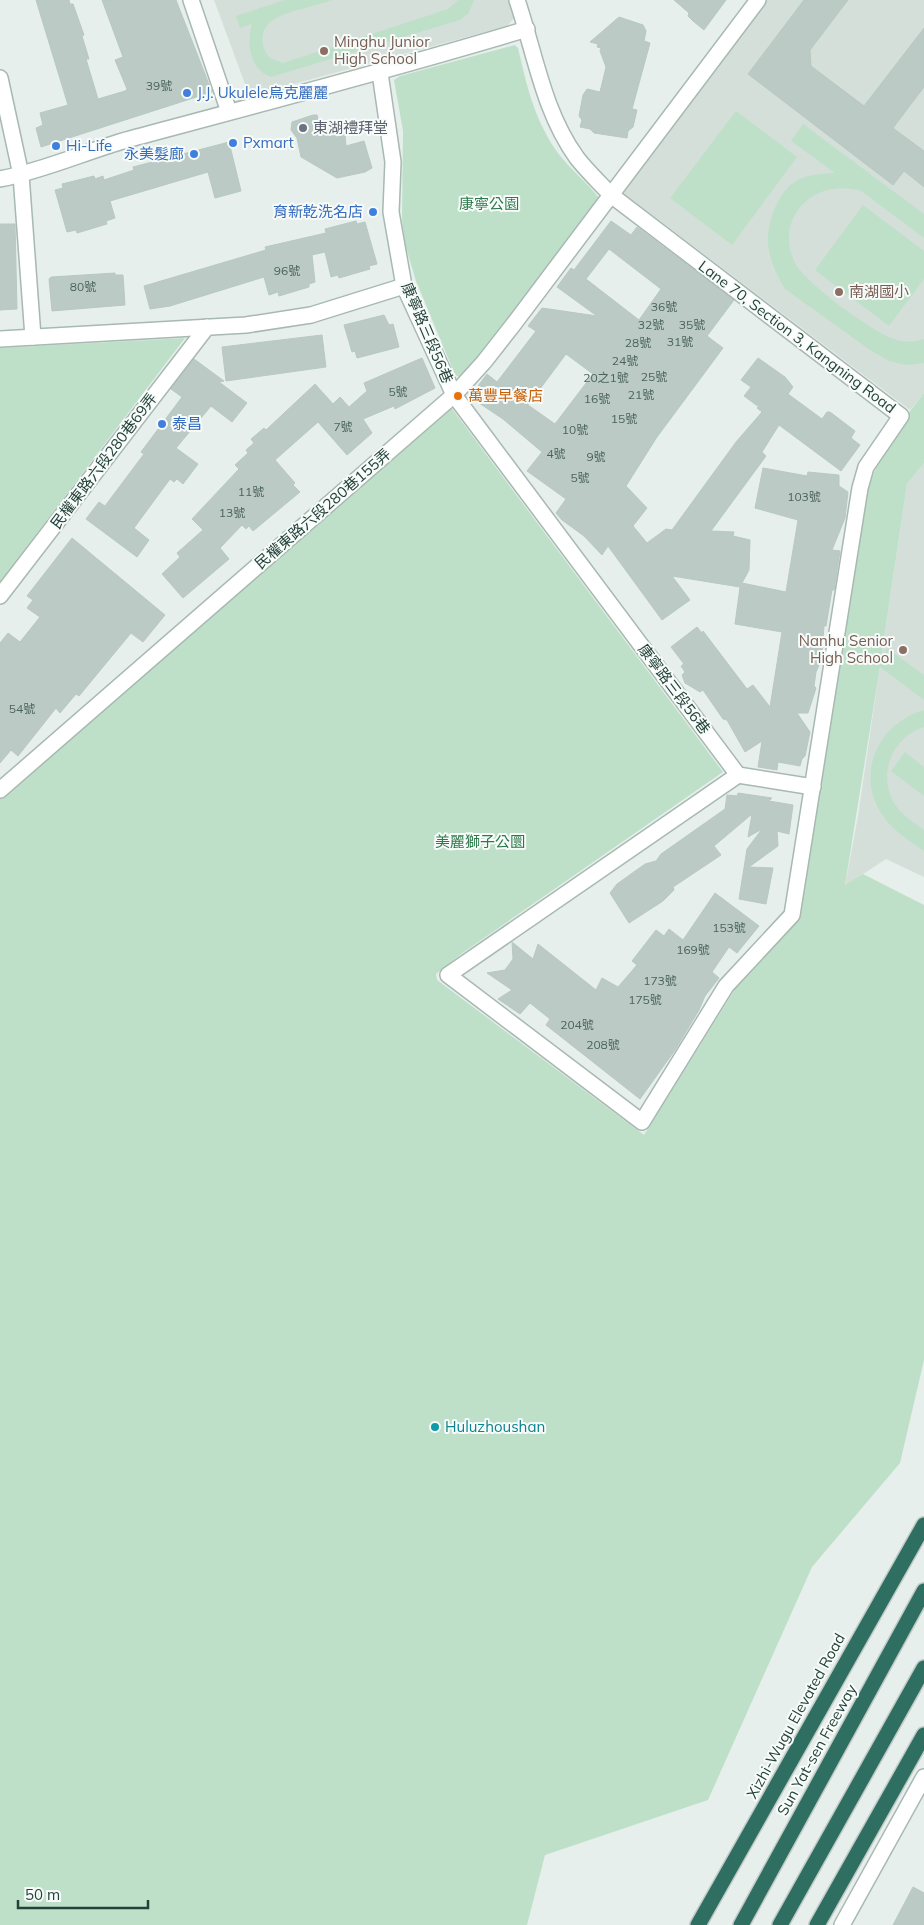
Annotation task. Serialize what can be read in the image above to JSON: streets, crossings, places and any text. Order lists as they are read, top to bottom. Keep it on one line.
{"streets":{"highway":["Xizhi-Wugu Elevated Road","Sun Yat-sen Freeway"],"street":["康寧路三段56巷","Lane 70, Section 3, Kangning Road","民權東路六段280巷69弄","民權東路六段280巷155弄"]},"crossings":[["康寧路三段56巷","Lane 70, Section 3, Kangning Road"],["康寧路三段56巷","民權東路六段280巷155弄"],["Lane 70, Section 3, Kangning Road","民權東路六段280巷155弄"]],"parks":["康寧公園","美麗獅子公圜"],"places":["Minghu Junior High School","J.J. Ukulele烏克麗麗","東湖禮拜堂","Pxmart","Hi-Life","永美髮廊","育新乾洗名店","南湖國小","萬豐早餐店","泰昌","Nanhu Senior High School","Huluzhoushan"],"house_numbers":["39號","96號","80號","36號","32號","35號","31號","28號","24號","25號","20之1號","5號","21號","16號","15號","7號","10號","4號","9號","5號","11號","103號","13號","54號","153號","169號","173號","175號","204號","208號"],"scale_bar":"50 m"}
